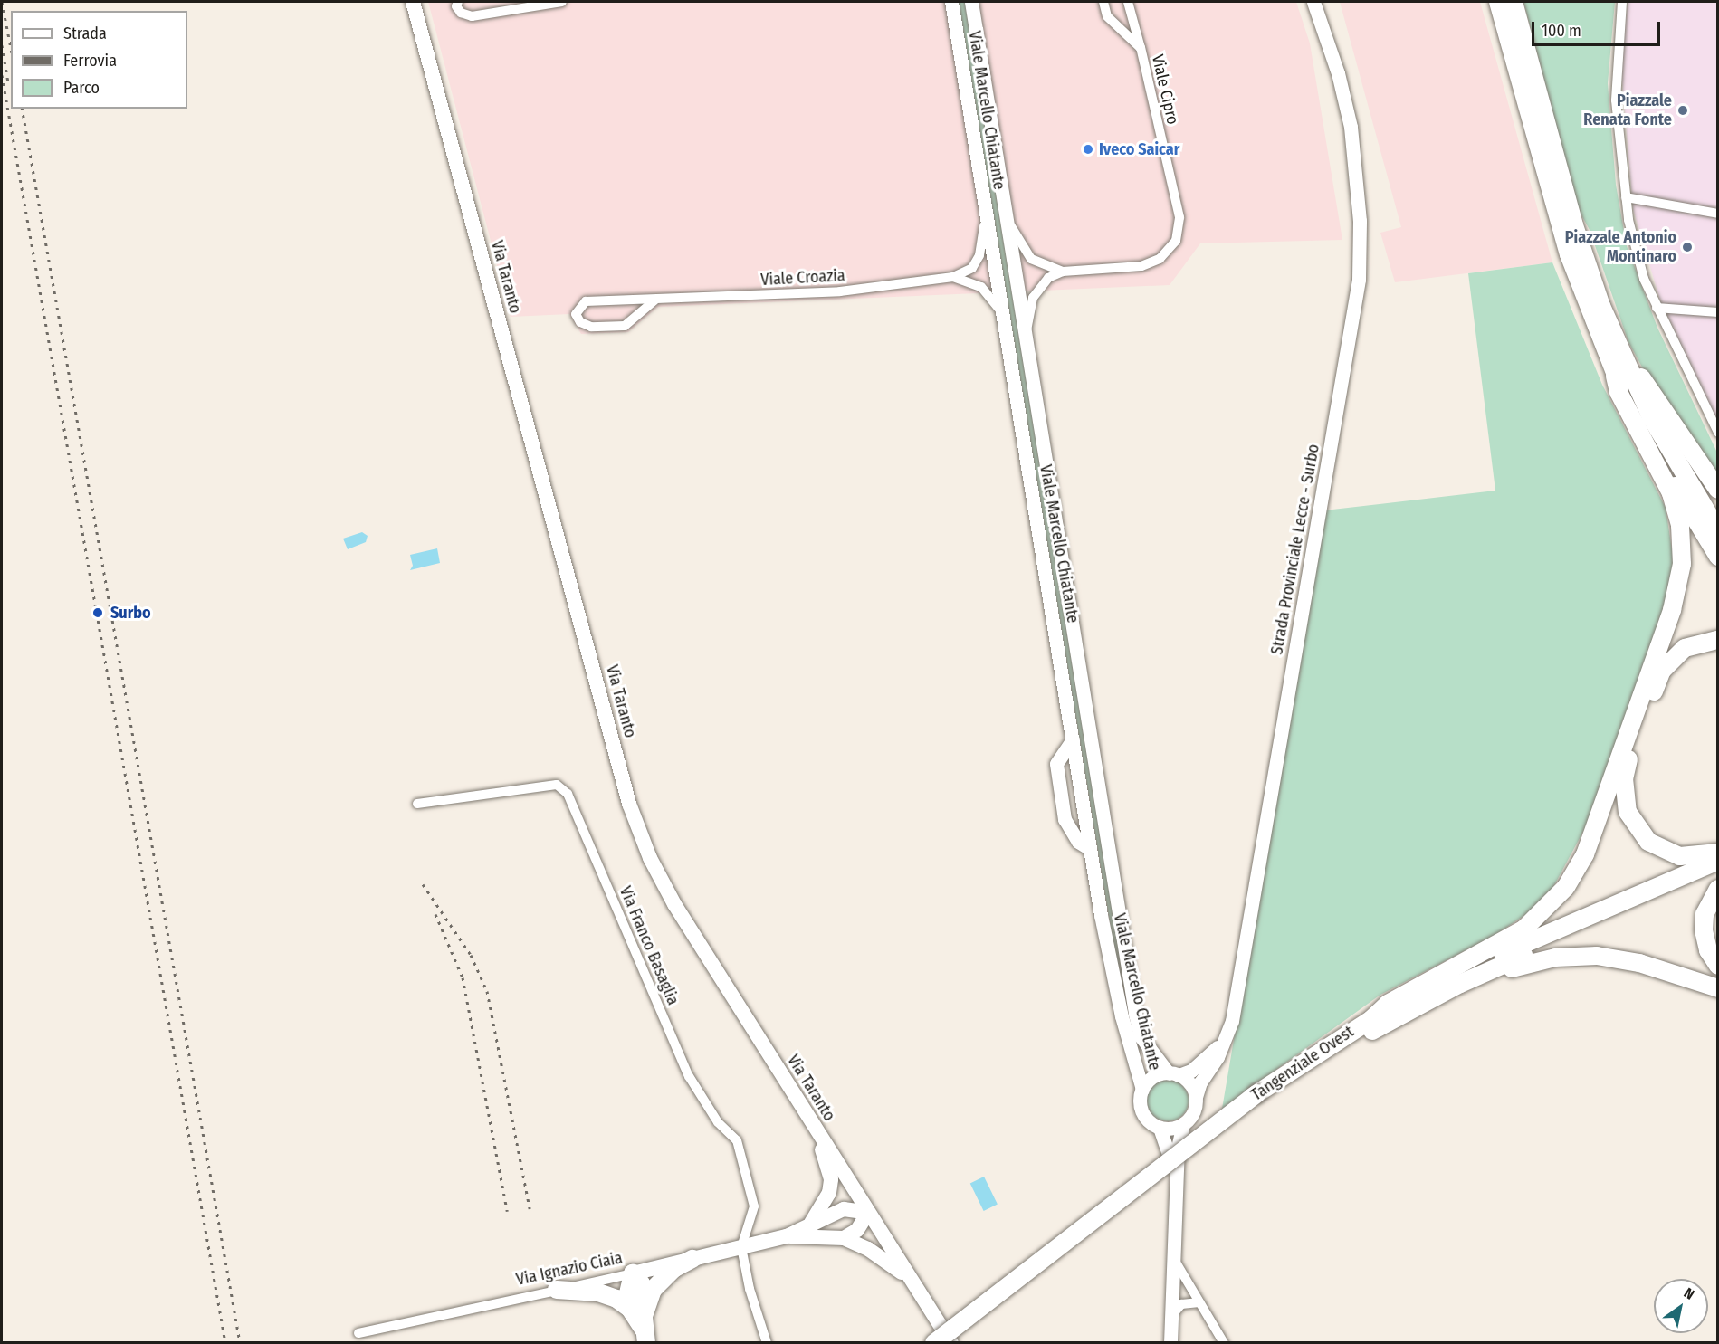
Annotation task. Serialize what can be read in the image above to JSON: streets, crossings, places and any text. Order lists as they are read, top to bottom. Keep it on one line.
{"streets":{"highway":["Tangenziale Ovest"],"main road":["Via Taranto","Via Ignazio Ciaia"],"street":["Viale Cipro","Viale Marcello Chiatante","Viale Croazia","Strada Provinciale Lecce - Surbo","Via Franco Basaglia"]},"crossings":[["Viale Cipro","Viale Marcello Chiatante"],["Viale Marcello Chiatante","Viale Croazia"],["Viale Marcello Chiatante","Strada Provinciale Lecce - Surbo"],["Via Taranto","Tangenziale Ovest"],["Via Taranto","Via Ignazio Ciaia"],["Via Franco Basaglia","Via Ignazio Ciaia"]],"places":["Piazzale Renata Fonte","Iveco Saicar","Piazzale Antonio Montinaro","Surbo"],"legend":["Strada","Ferrovia","Parco"],"scale_bar":"100 m","north":"top right"}
